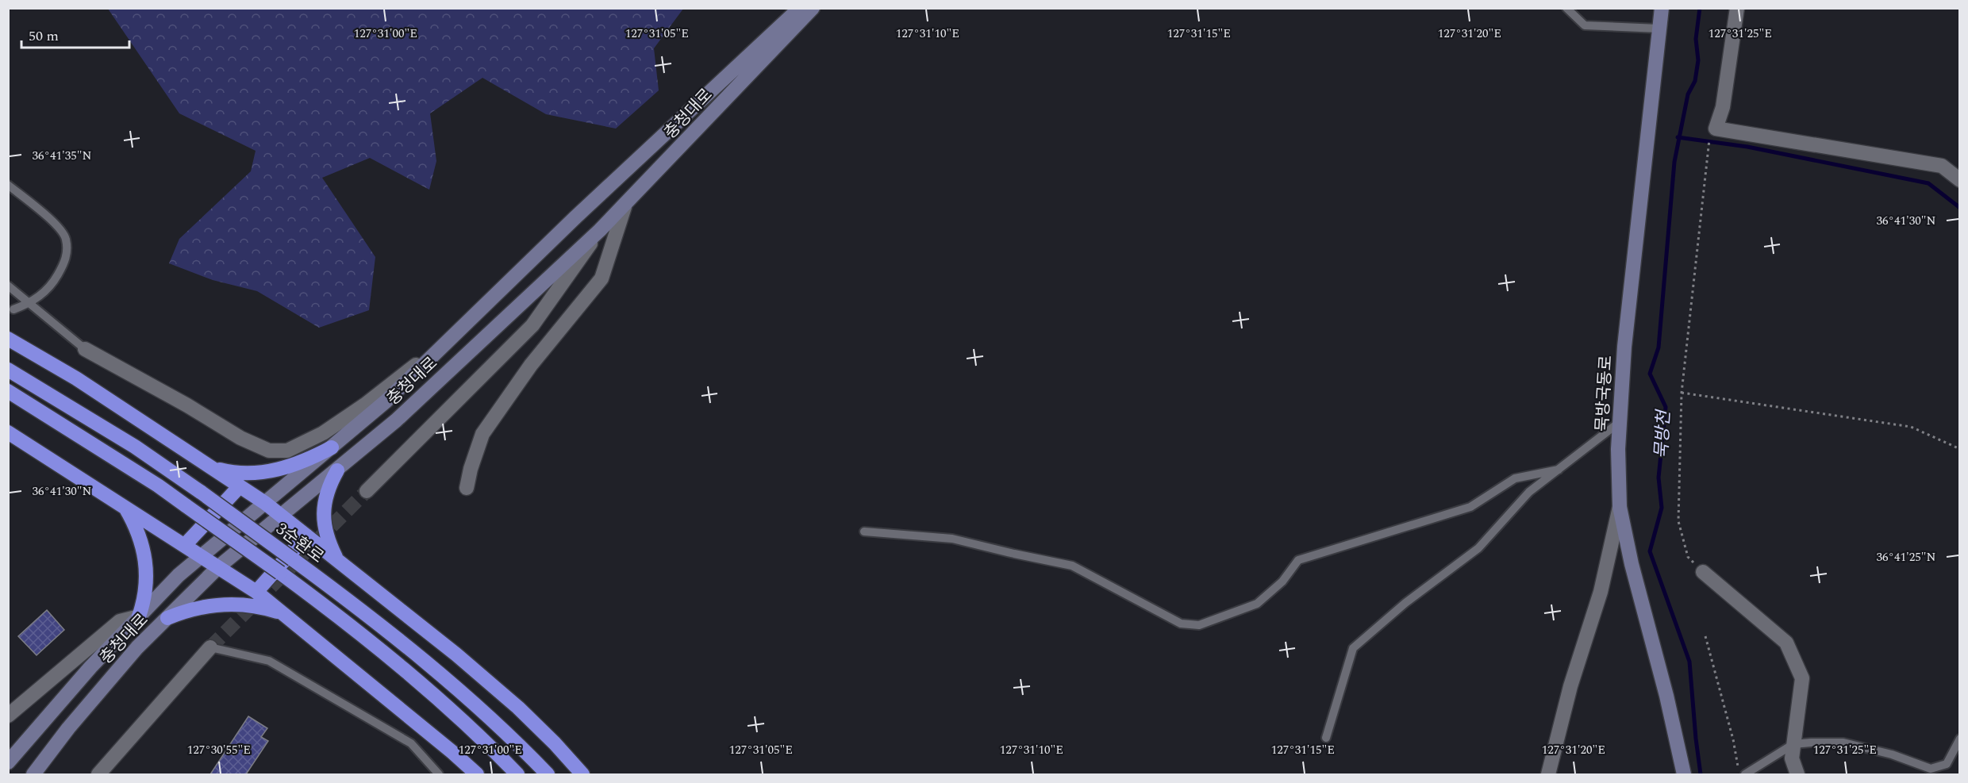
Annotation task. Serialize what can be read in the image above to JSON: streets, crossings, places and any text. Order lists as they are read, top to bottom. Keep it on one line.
{"streets":{"highway":["3순환로"],"main road":["충청대로","묵방국동로"]},"water":["묵방천"],"scale_bar":"50 m","coordinates":["127°31'00\"E","127°31'05\"E","127°31'10\"E","127°31'15\"E","127°31'20\"E","127°31'25\"E","36°41'35\"N","36°41'30\"N","36°41'25\"N","127°30'55\"E"]}
